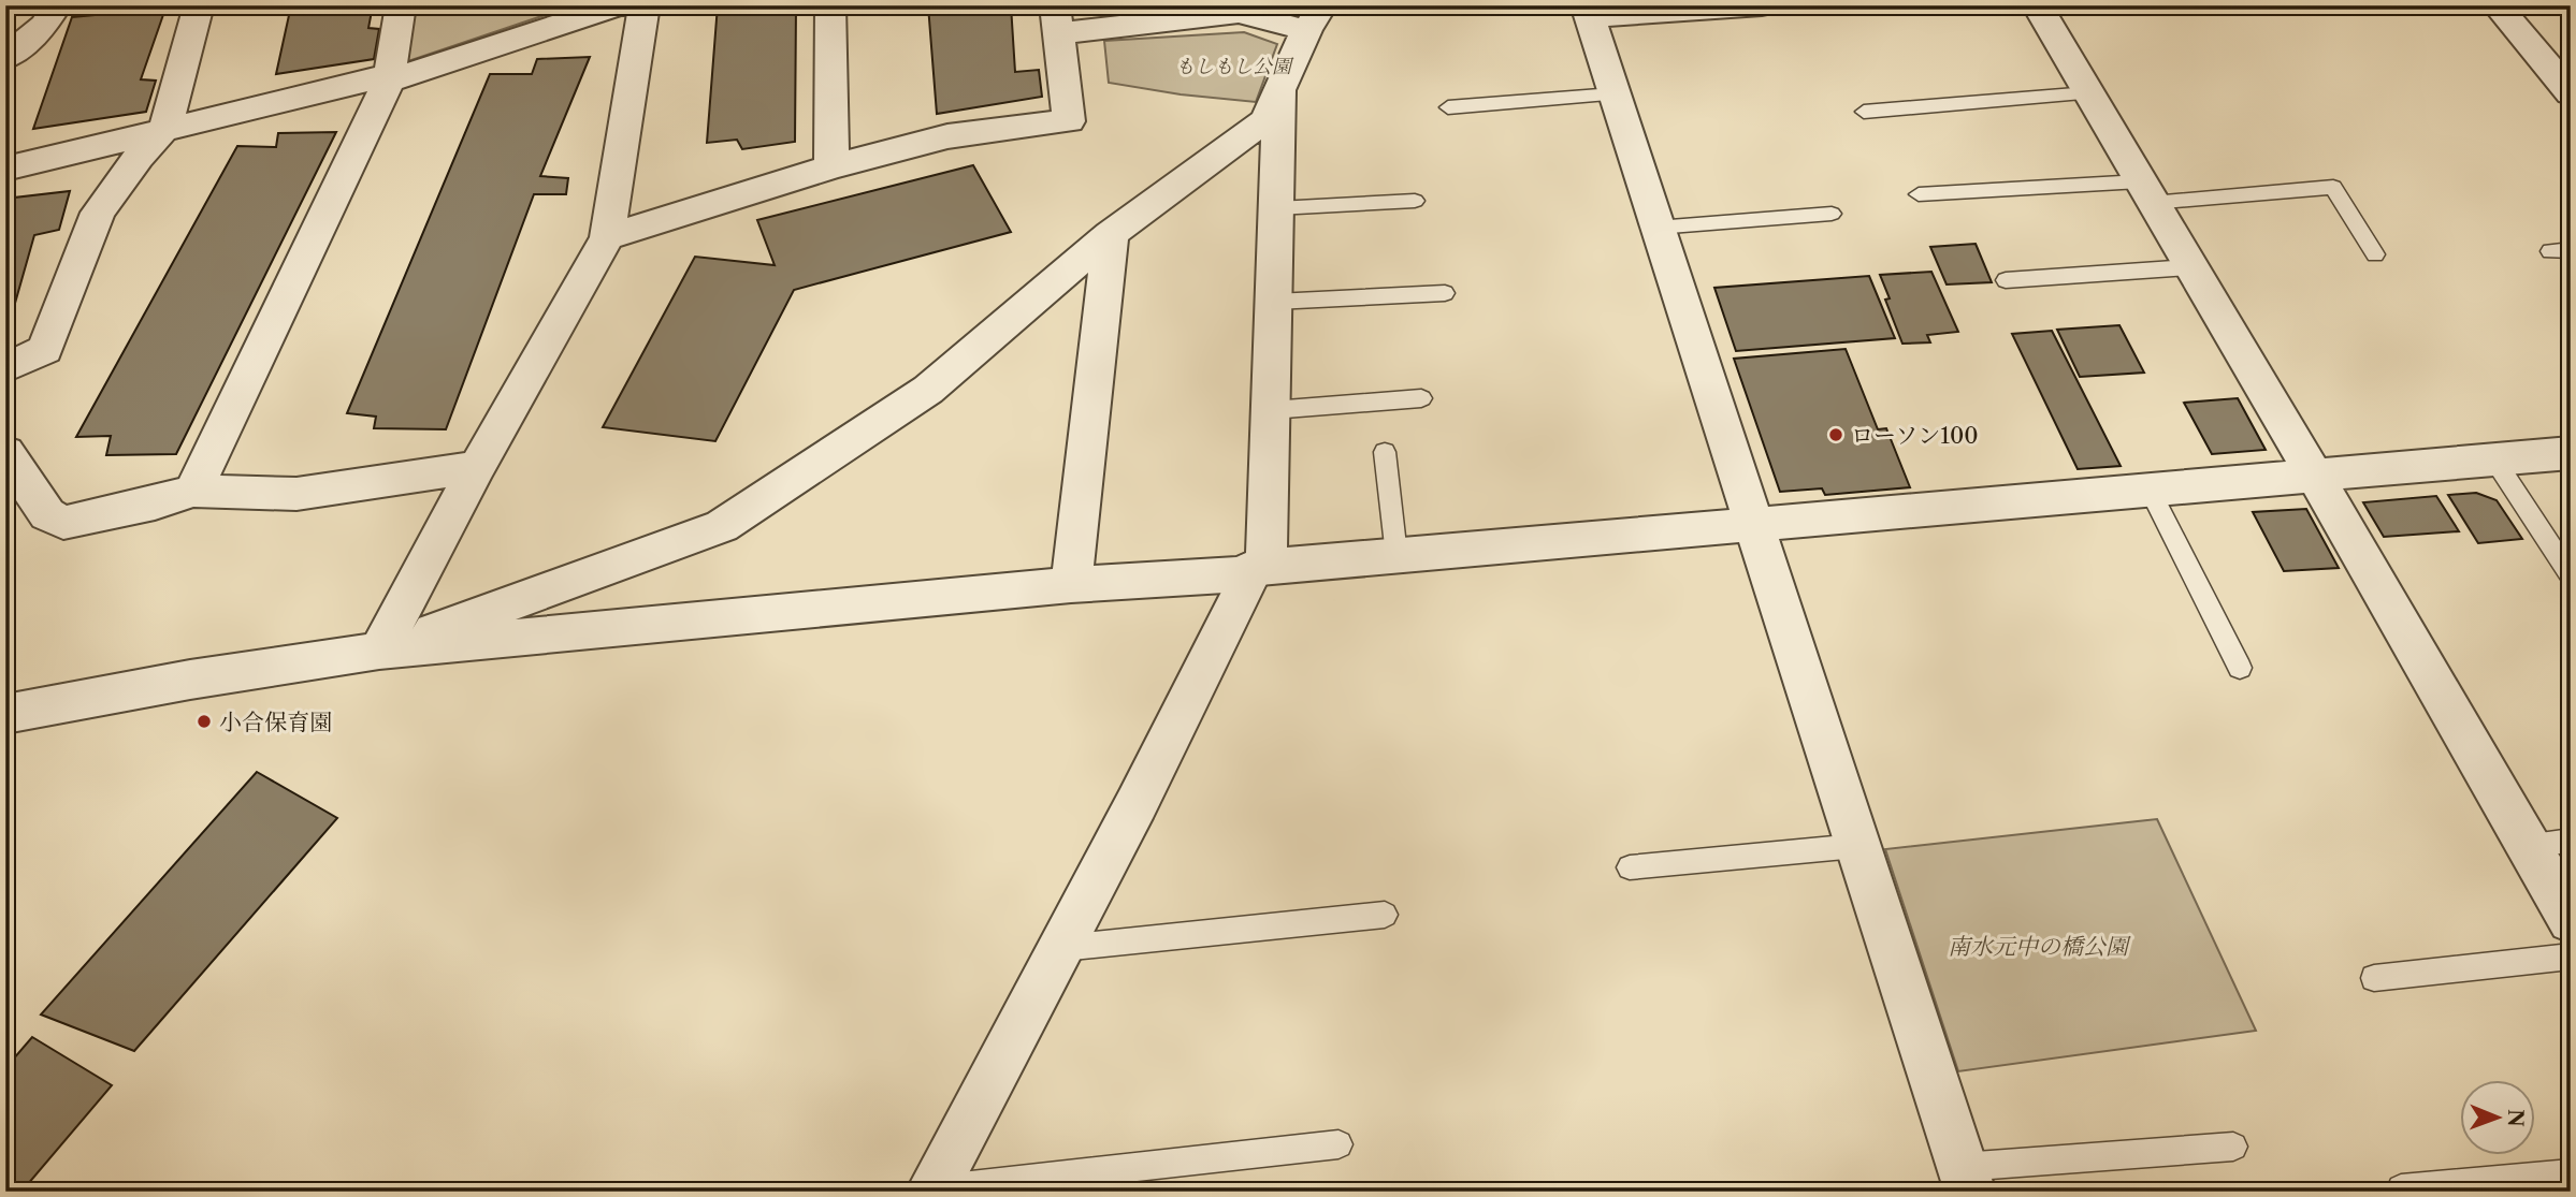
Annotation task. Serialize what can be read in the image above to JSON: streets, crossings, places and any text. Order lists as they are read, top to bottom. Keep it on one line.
{"parks":["もしもし公園","南水元中の橋公園"],"places":["ローソン100","小合保育園"],"north":"right"}
